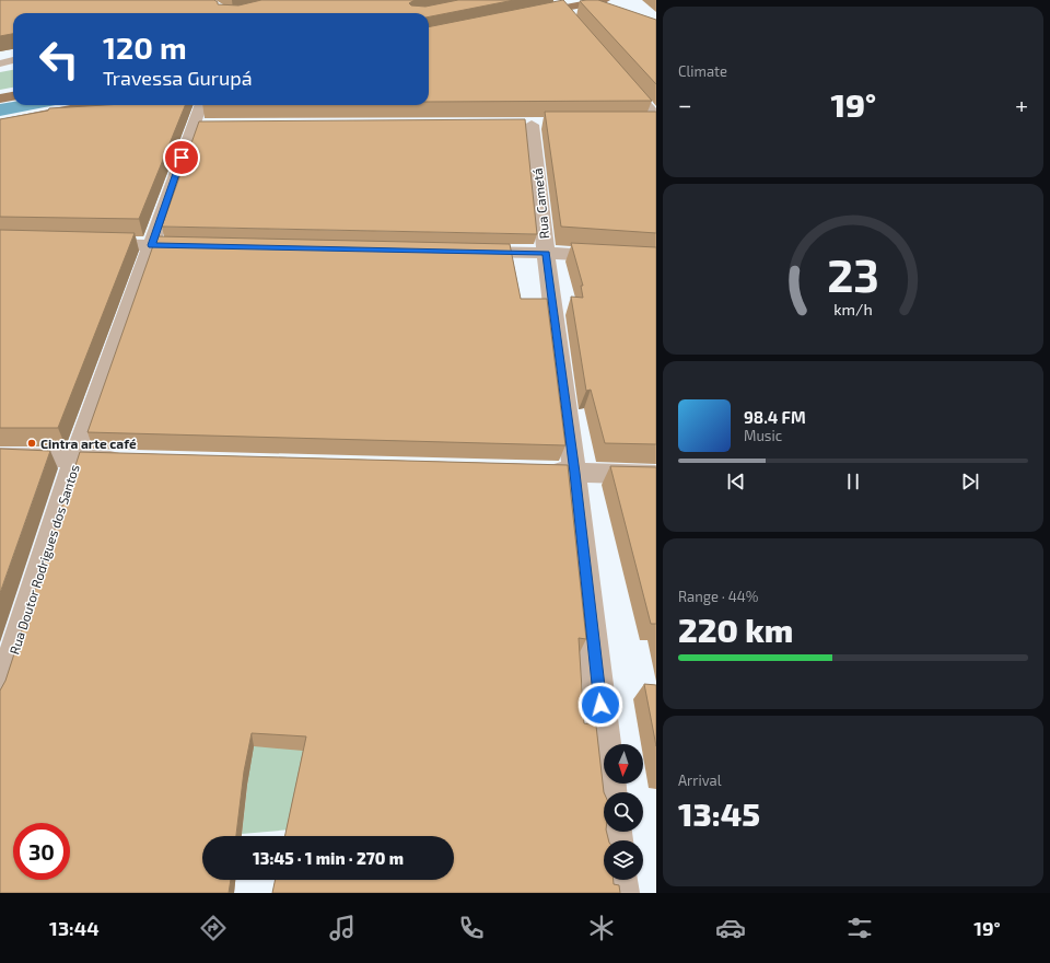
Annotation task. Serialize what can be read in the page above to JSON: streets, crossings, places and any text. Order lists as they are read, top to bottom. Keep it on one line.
{"streets":{"street":["Rua Cametá","Rua Doutor Rodrigues dos Santos"]},"places":["Cintra arte café"],"north":"bottom","page":{"tile":["Climate",["Range · 44%","220 km"],["Arrival","13:45"]],"turn":["120 m","Travessa Gurupá"],"heat":["−","19°","+"],"song":["98.4 FM","Music"],"limit":"30","trip":"13:45 · 1 min · 270 m","tabs":["13:44","19°"],"gauge":["23","km/h"]}}
